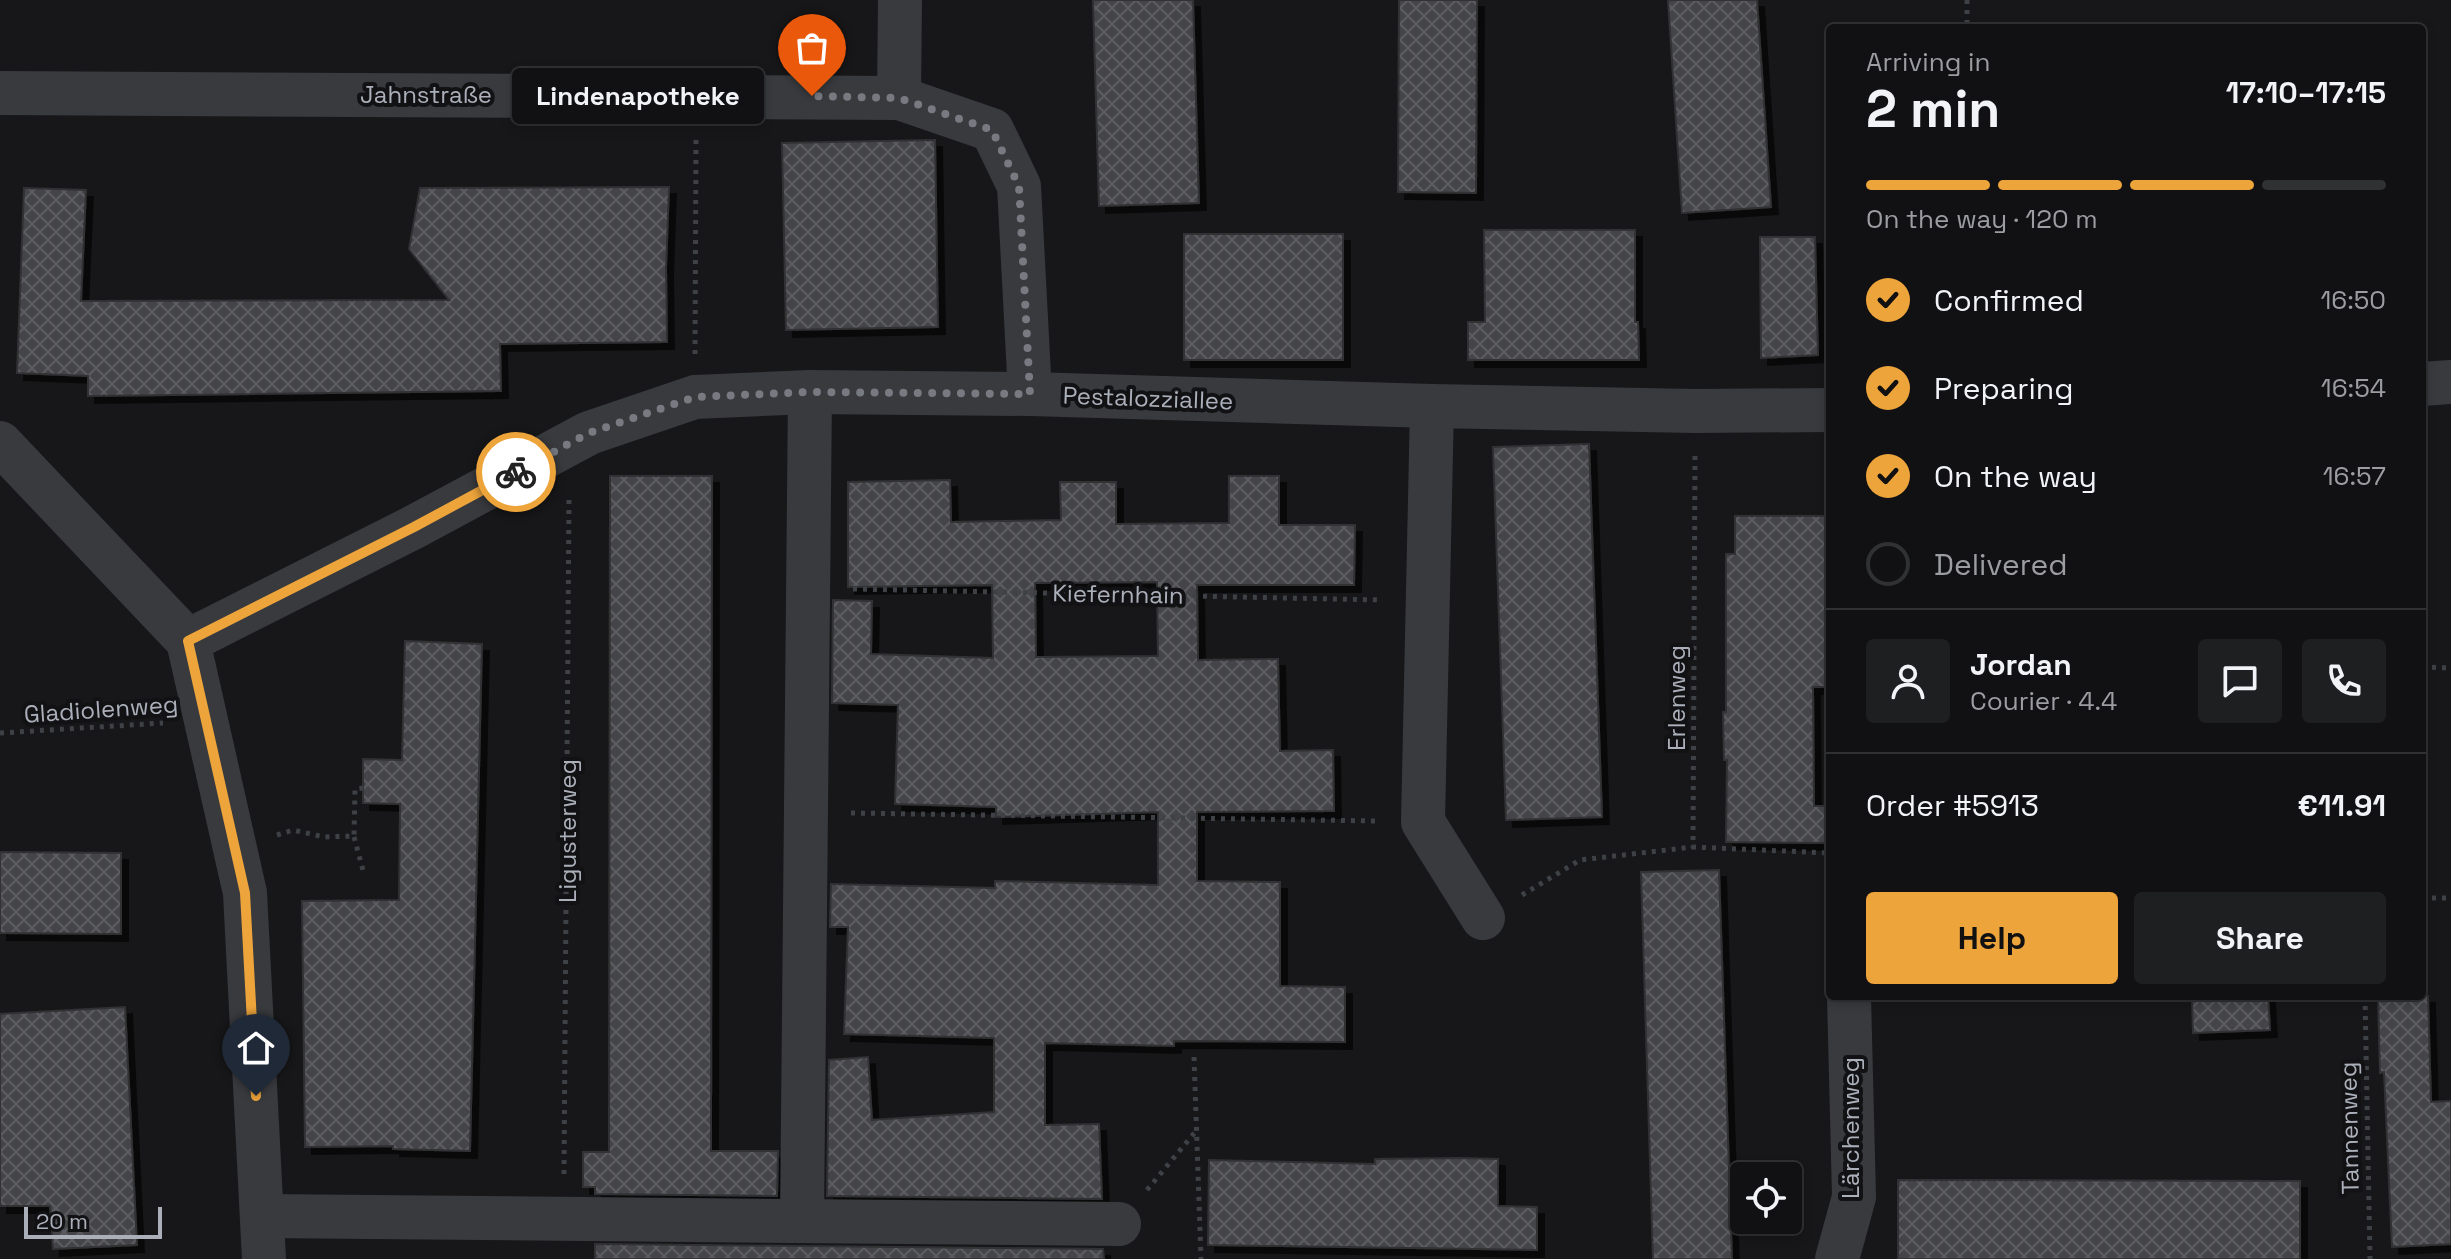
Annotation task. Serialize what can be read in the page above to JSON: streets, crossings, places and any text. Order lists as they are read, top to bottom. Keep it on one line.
{"streets":{"street":["Jahnstraße","Pestalozziallee","Lärchenweg"],"path":["Kiefernhain","Erlenweg","Gladiolenweg","Ligusterweg","Tannenweg"]},"crossings":[["Jahnstraße","Pestalozziallee"],["Pestalozziallee","Erlenweg"],["Pestalozziallee","Ligusterweg"]],"places":["Lindenapotheke"],"scale_bar":"20 m","page":{"heading":["2 min","Arriving in","17:10–17:15"],"panel":["Jordan","Courier · 4.4","Order #5913","€11.91"],"bubble":"Lindenapotheke","bar":"On the way · 120 m","list":[["Confirmed","16:50"],["Preparing","16:54"],["On the way","16:57"],"Delivered"],"buttons":["Help","Share"],"scale":"20 m"}}
